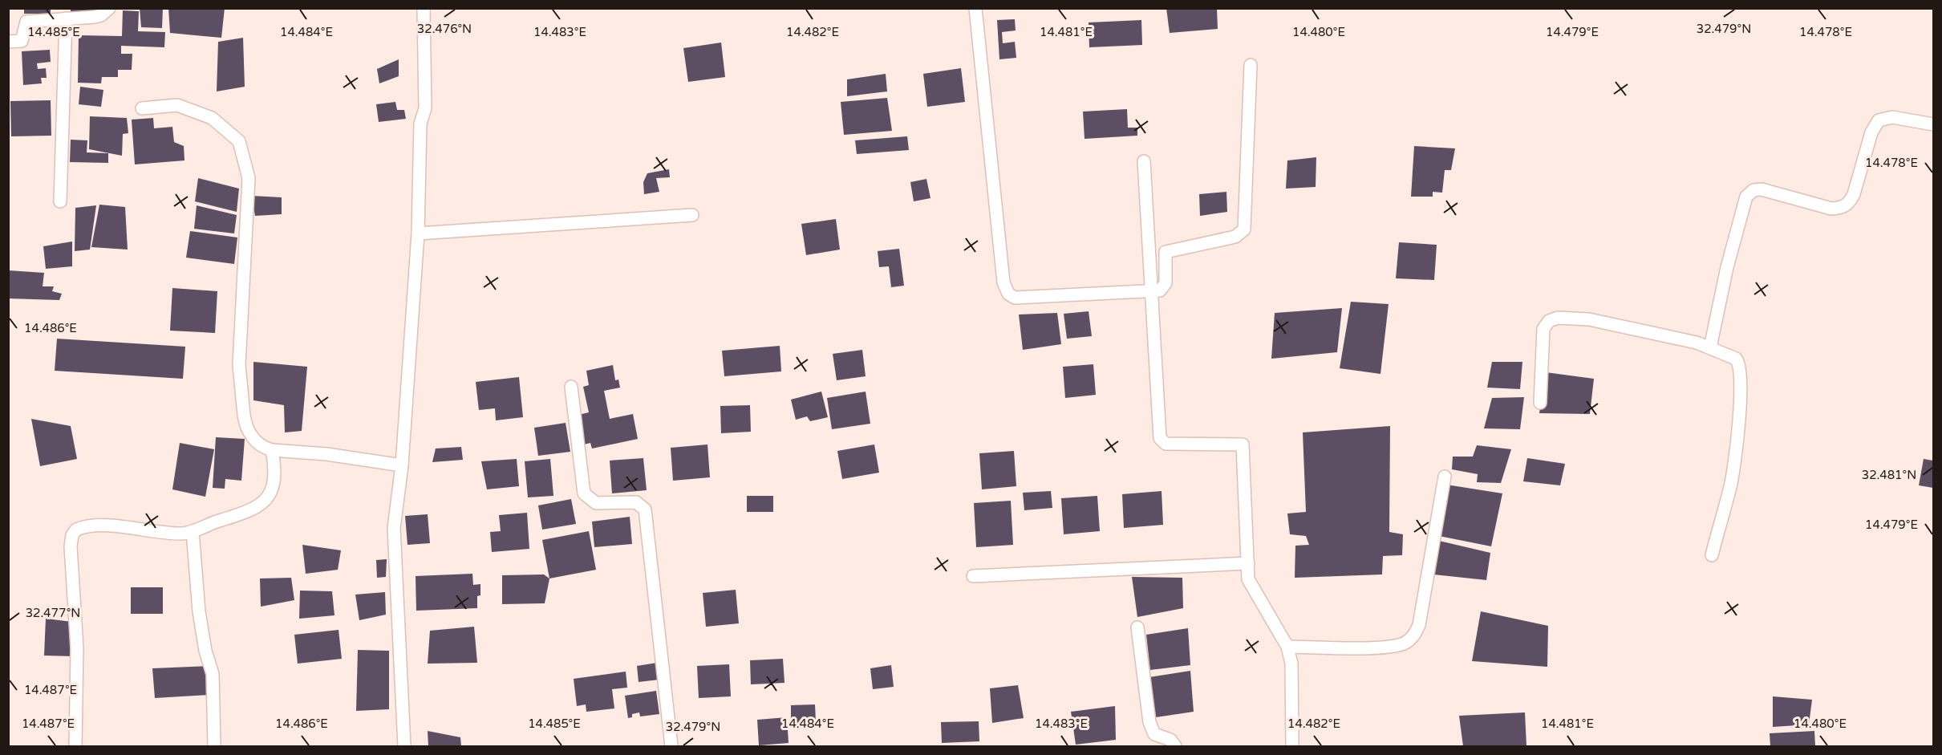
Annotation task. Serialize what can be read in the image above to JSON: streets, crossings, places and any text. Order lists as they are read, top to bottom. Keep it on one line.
{"coordinates":["32.476°N","32.479°N","14.485°E","14.484°E","14.483°E","14.482°E","14.481°E","14.480°E","14.479°E","14.478°E","14.486°E","32.481°N","32.477°N","14.487°E"]}
